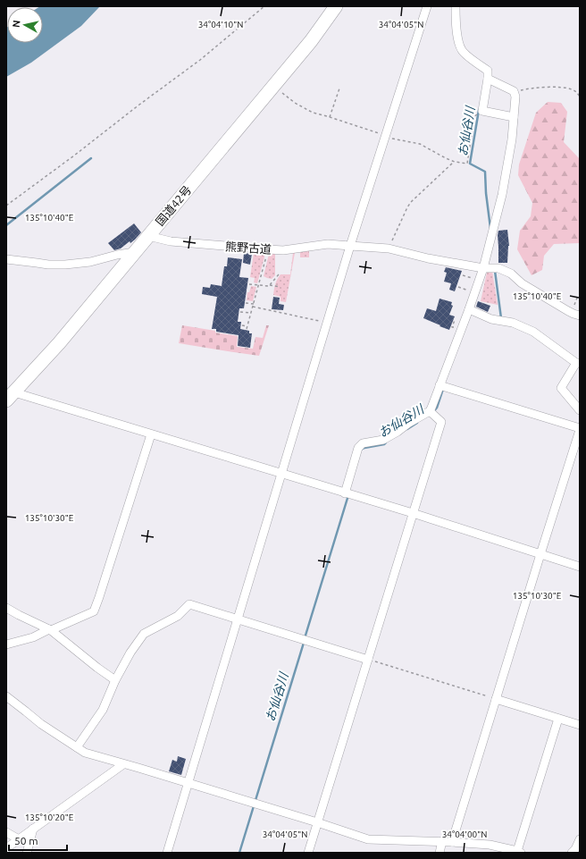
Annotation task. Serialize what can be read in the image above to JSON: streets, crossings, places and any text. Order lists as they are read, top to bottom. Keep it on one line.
{"streets":{"highway":["国道42号"],"street":["熊野古道"]},"crossings":[["国道42号","熊野古道"]],"water":["お仙谷川"],"scale_bar":"50 m","north":"left","coordinates":["34°04'10\"N","34°04'05\"N","135°10'40\"E","135°10'30\"E","135°10'20\"E","34°04'00\"N"]}
